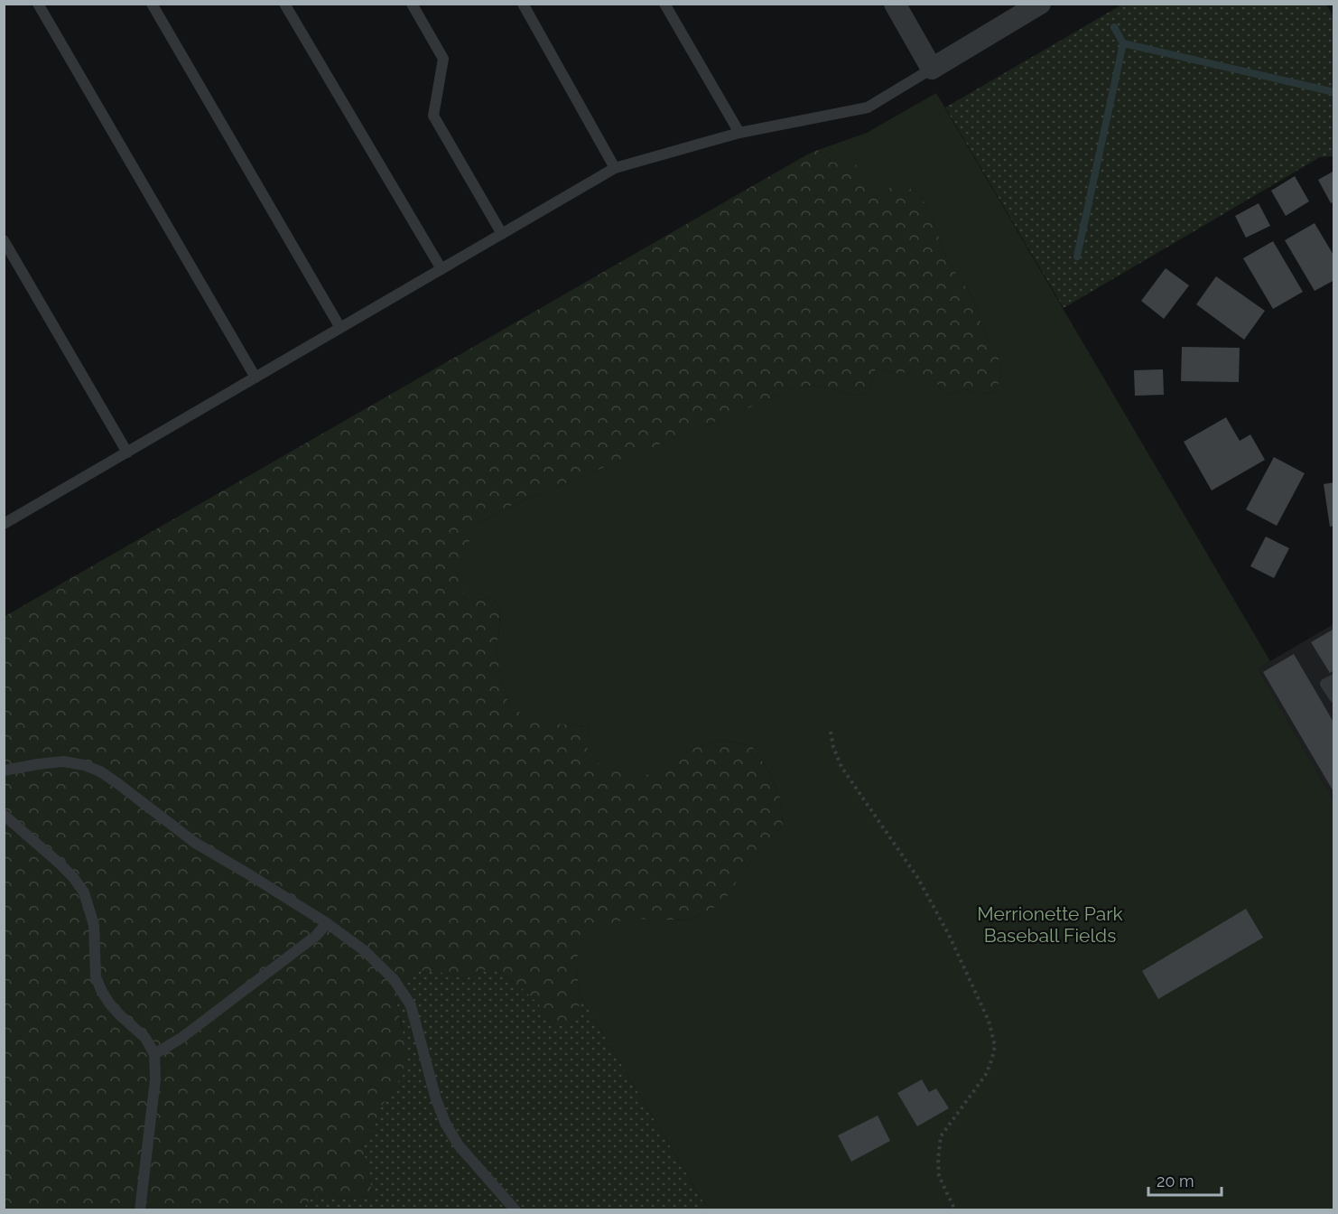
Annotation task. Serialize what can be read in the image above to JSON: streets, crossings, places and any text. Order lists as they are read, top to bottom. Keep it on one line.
{"parks":["Merrionette Park Baseball Fields"],"scale_bar":"20 m"}
